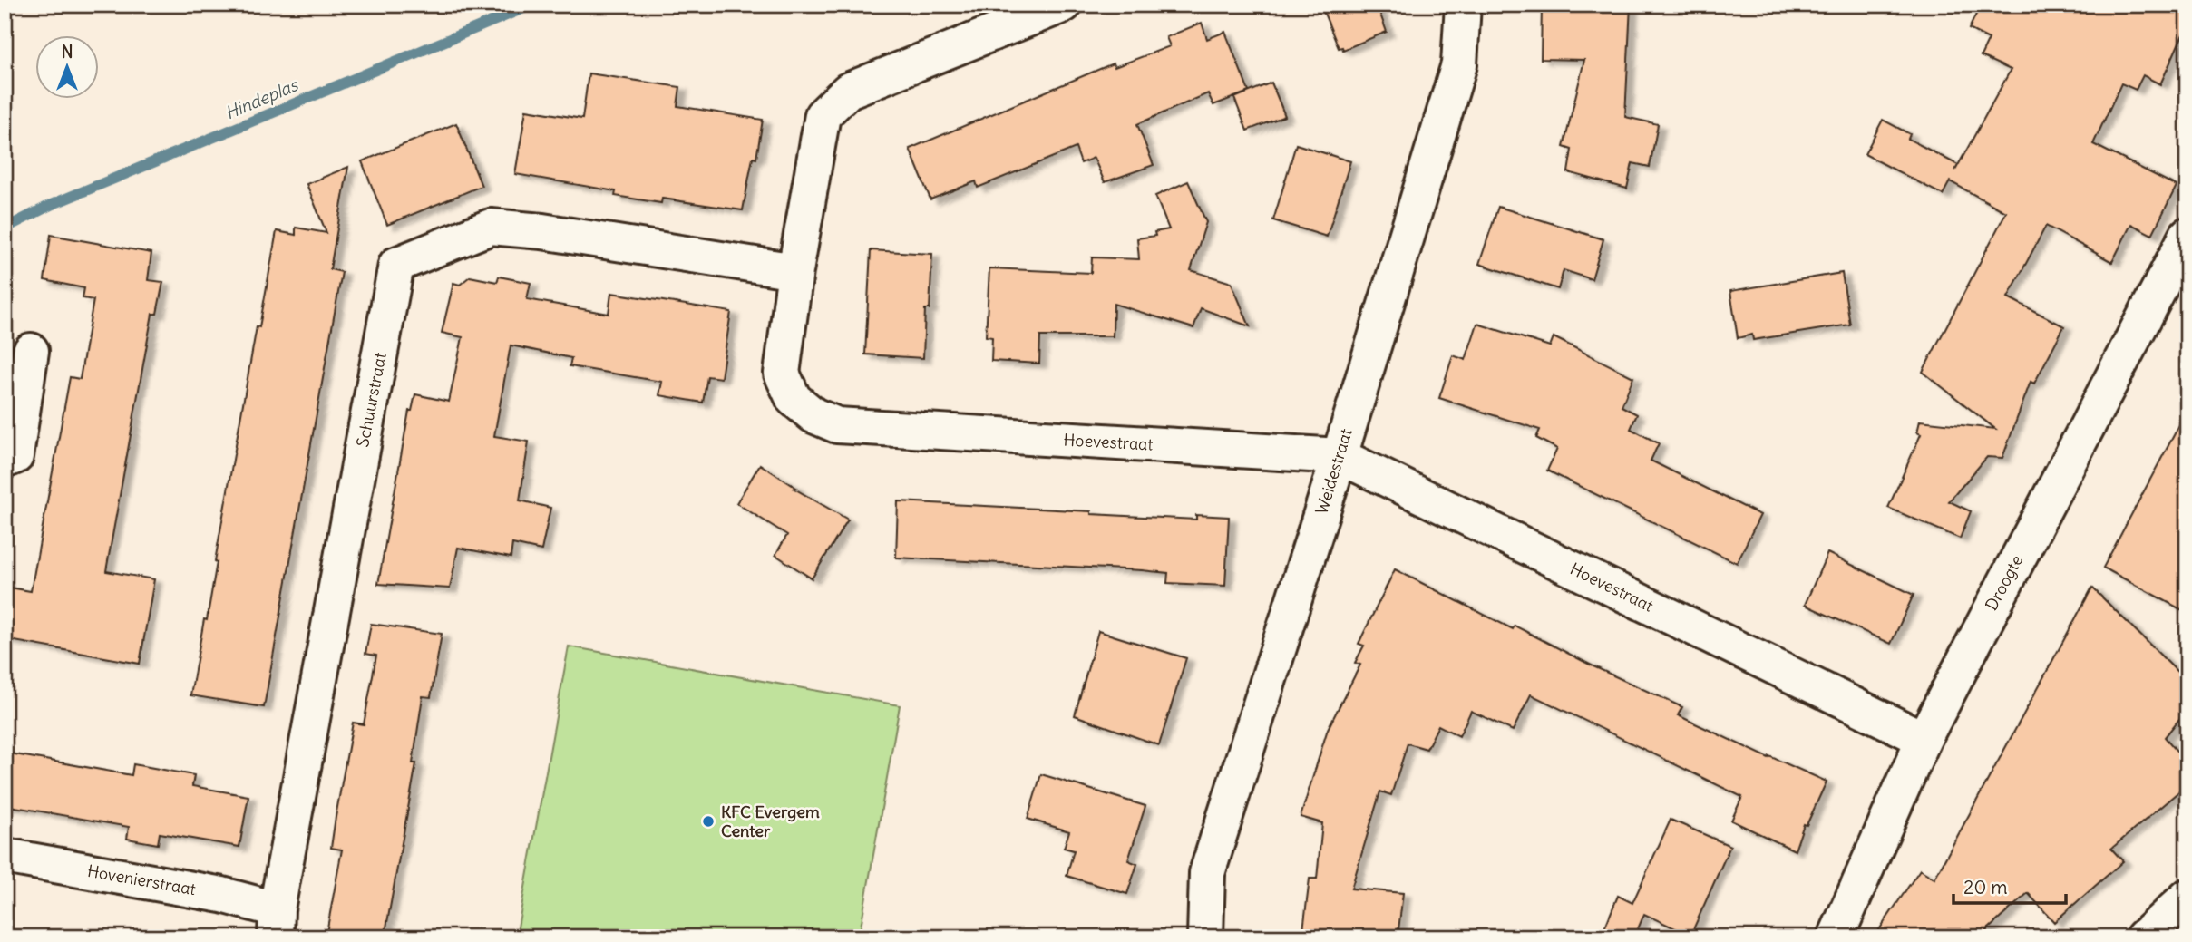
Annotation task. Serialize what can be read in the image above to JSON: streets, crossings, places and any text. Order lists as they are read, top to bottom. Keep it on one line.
{"streets":{"street":["Schuurstraat","Hoevestraat","Weidestraat","Droogte","Hovenierstraat"]},"crossings":[["Schuurstraat","Hoevestraat"],["Schuurstraat","Hovenierstraat"],["Hoevestraat","Weidestraat"],["Hoevestraat","Droogte"]],"water":["Hindeplas"],"places":["KFC Evergem Center"],"scale_bar":"20 m","north":"top"}
